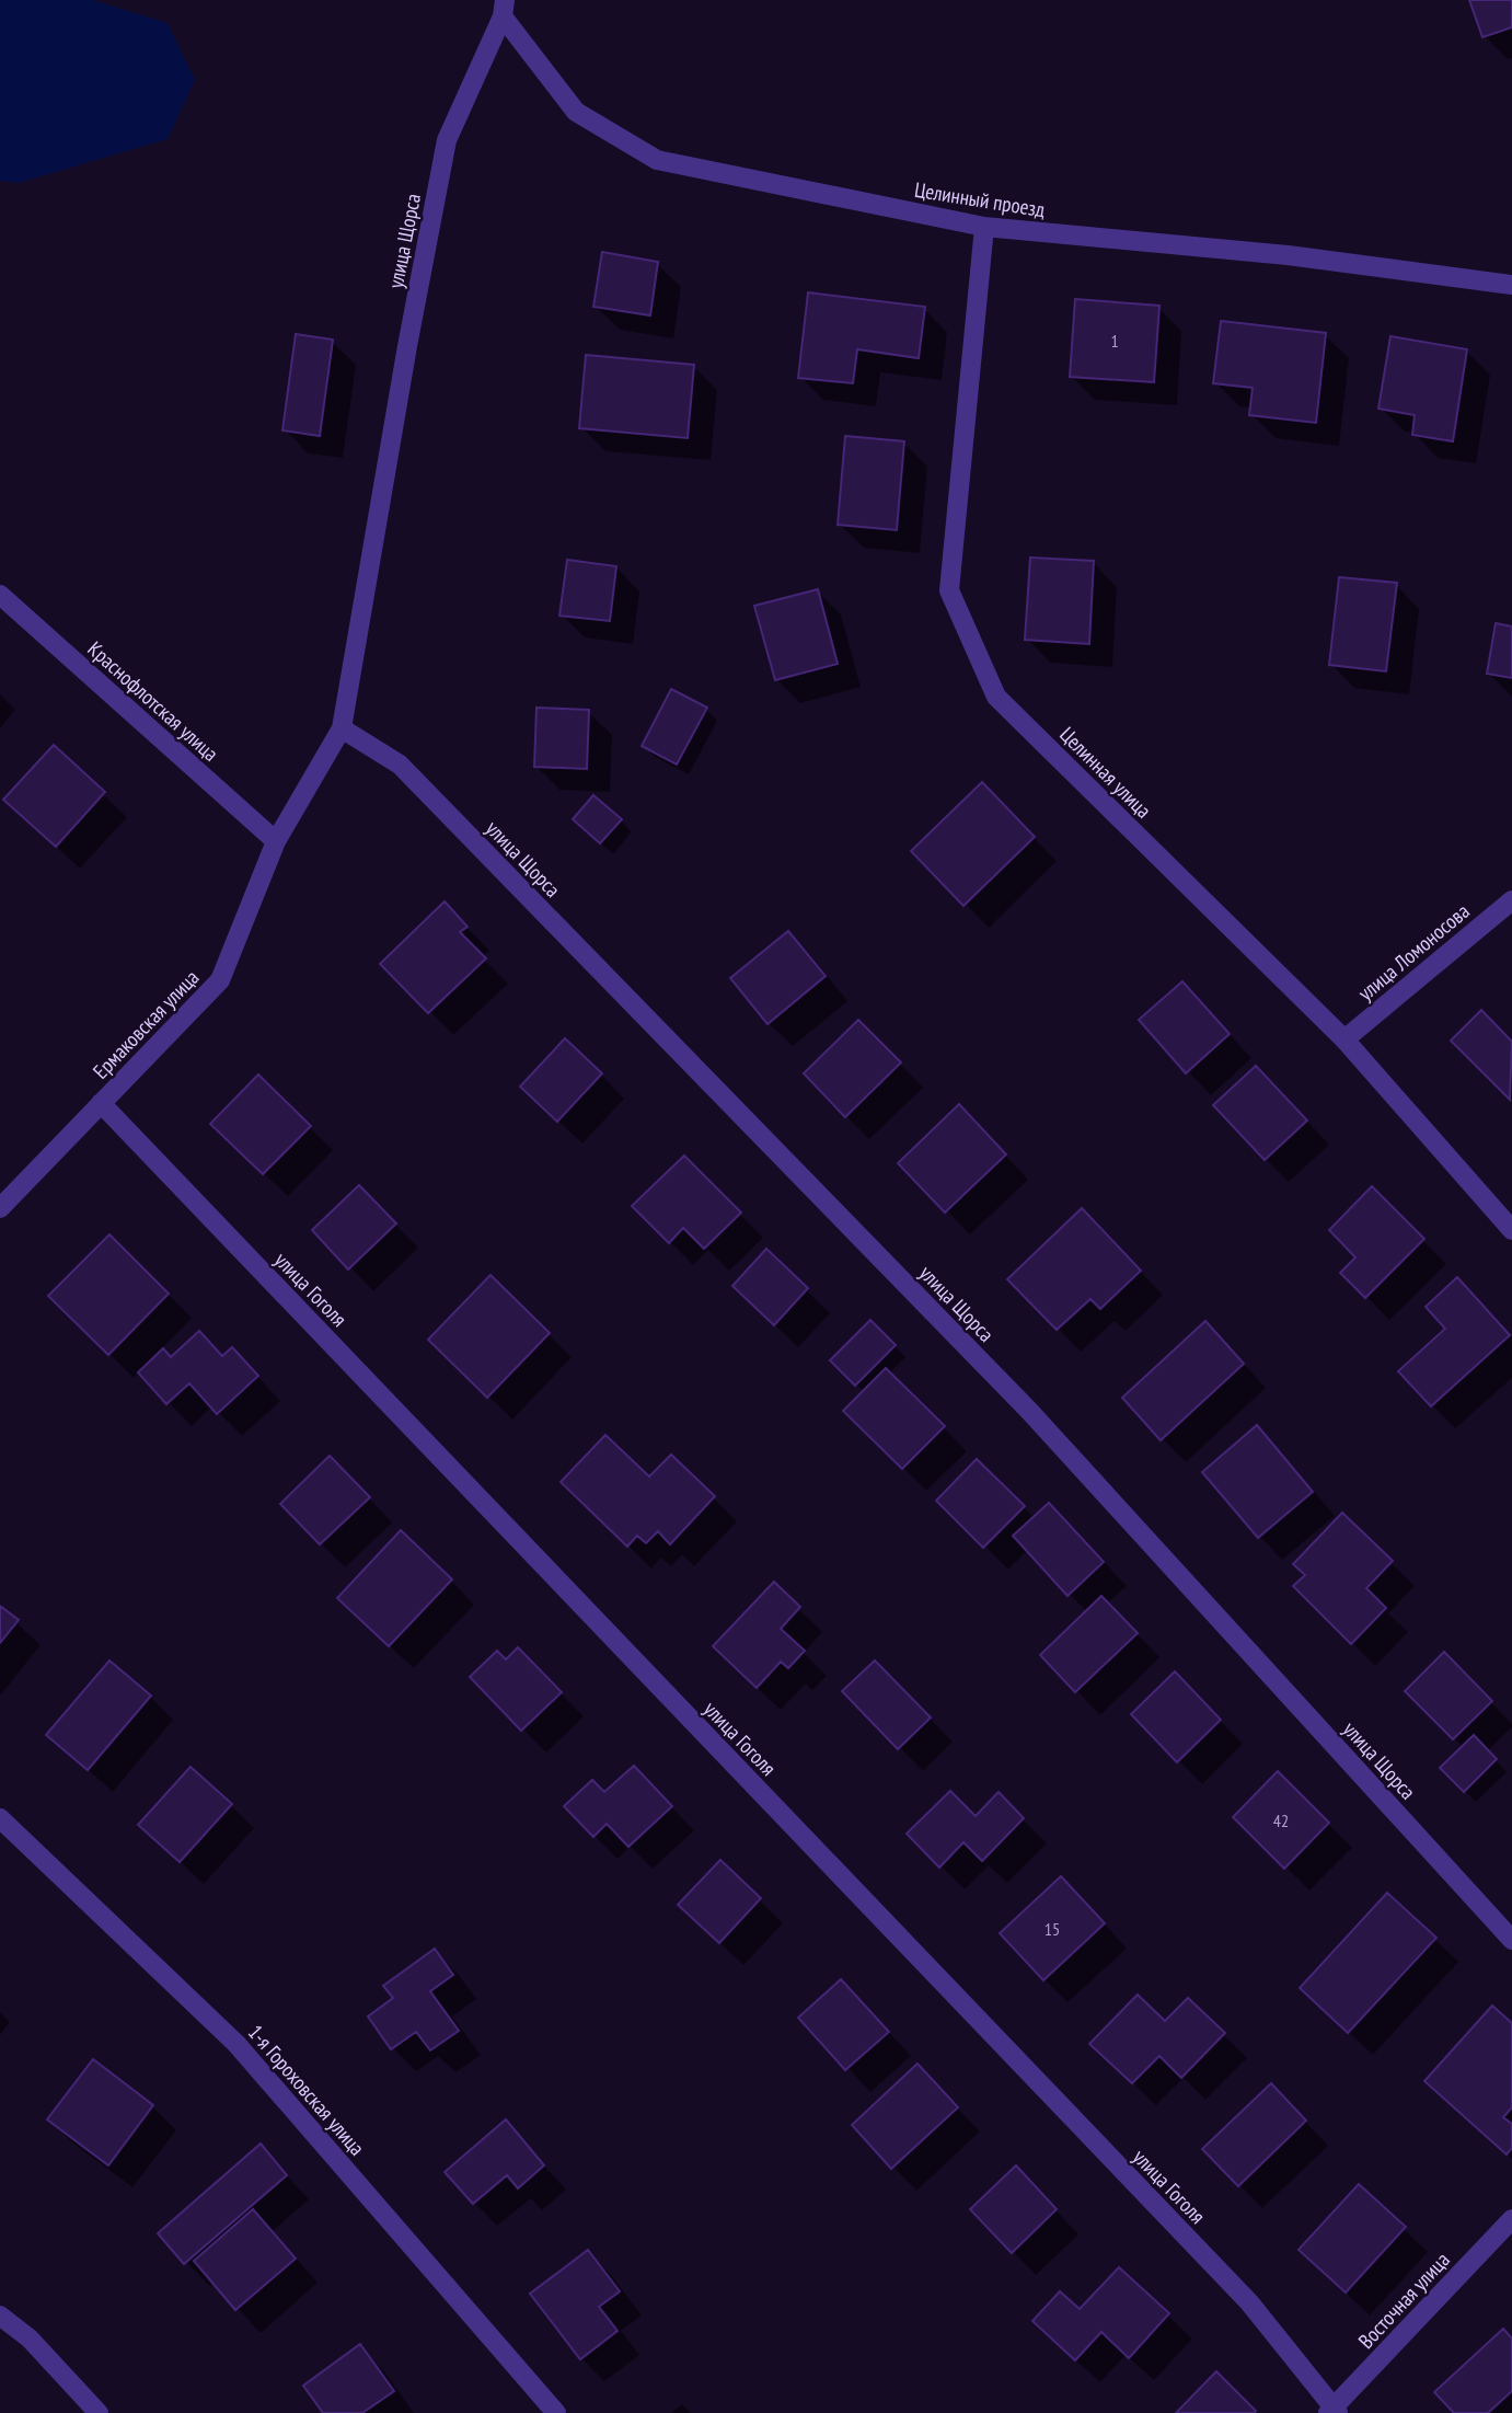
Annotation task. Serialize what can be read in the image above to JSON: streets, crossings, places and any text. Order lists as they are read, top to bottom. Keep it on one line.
{"streets":{"street":["Целинный проезд","улица Щорса","Краснофлотская улица","Целинная улица","улица Ломоносова","Ермаковская улица","улица Гоголя","1-я Гороховская улица","Восточная улица"]},"crossings":[["Целинный проезд","улица Щорса"],["Целинный проезд","Целинная улица"],["улица Щорса","Краснофлотская улица"],["улица Щорса","Ермаковская улица"],["Краснофлотская улица","Ермаковская улица"],["Целинная улица","улица Ломоносова"],["Ермаковская улица","улица Гоголя"],["улица Гоголя","Восточная улица"]],"house_numbers":["1","42","15"]}
